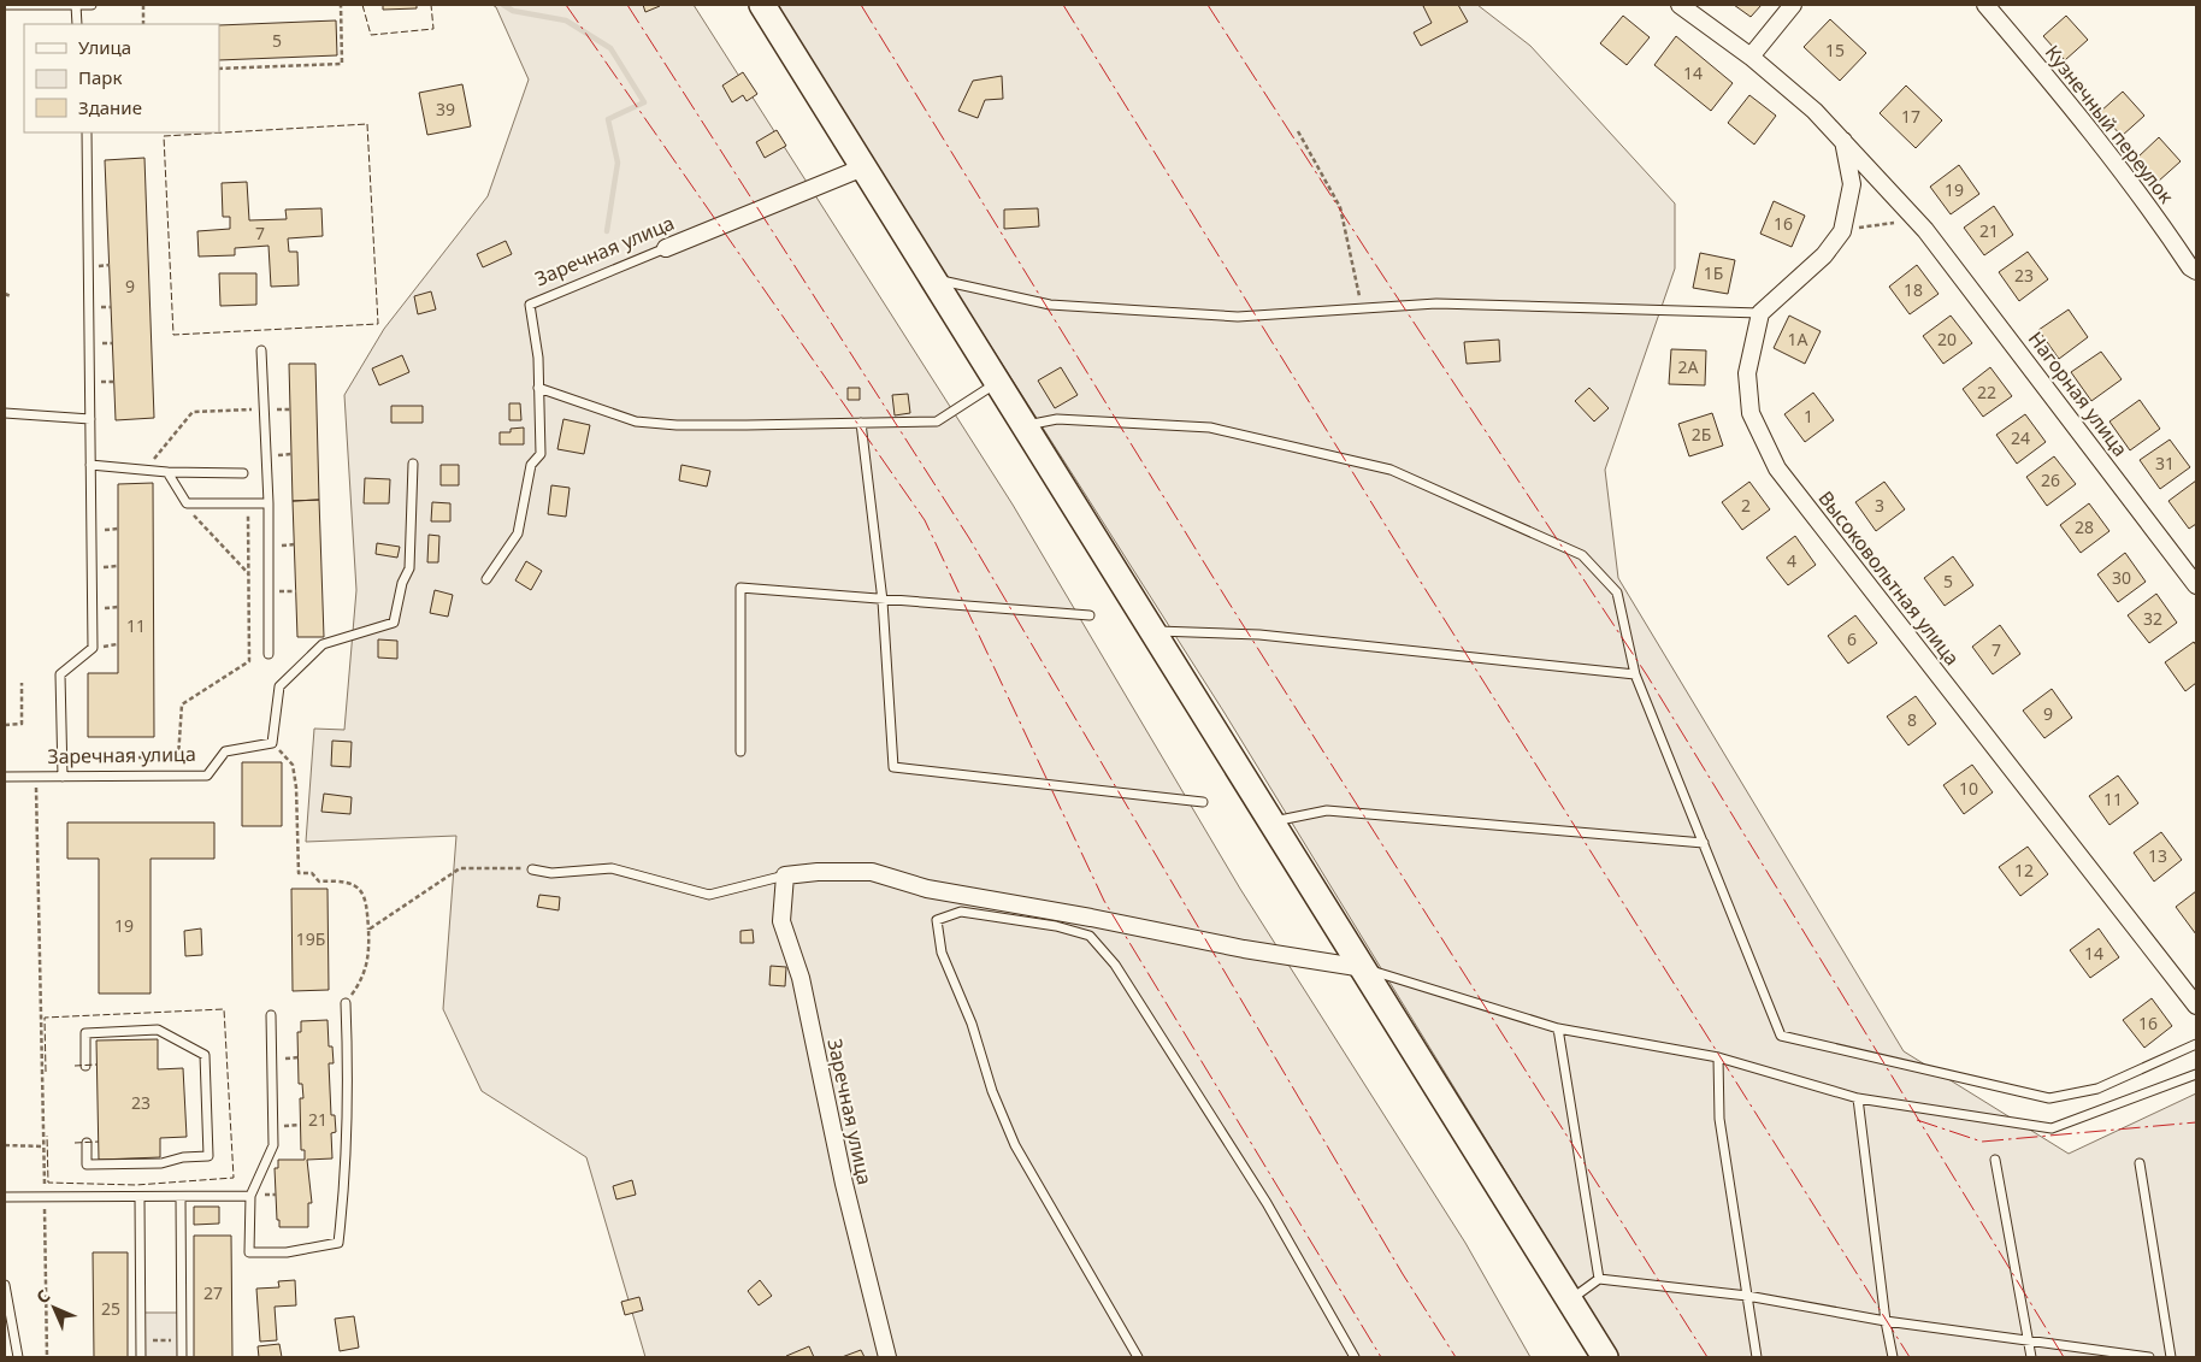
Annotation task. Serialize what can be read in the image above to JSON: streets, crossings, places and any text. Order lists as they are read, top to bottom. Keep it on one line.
{"streets":{"street":["Кузнечный переулок","Заречная улица","Нагорная улица","Высоковольтная улица"]},"house_numbers":["5","15","14","39","17","19","16","21","7","1Б","23","9","18","1А","20","2А","22","1","2Б","24","31","26","2","3","28","4","30","5","32","11","6","7","9","8","10","11","13","12","19","19Б","14","16","23","21","27","25"],"legend":["Улица","Парк","Здание"],"north":"top left"}
